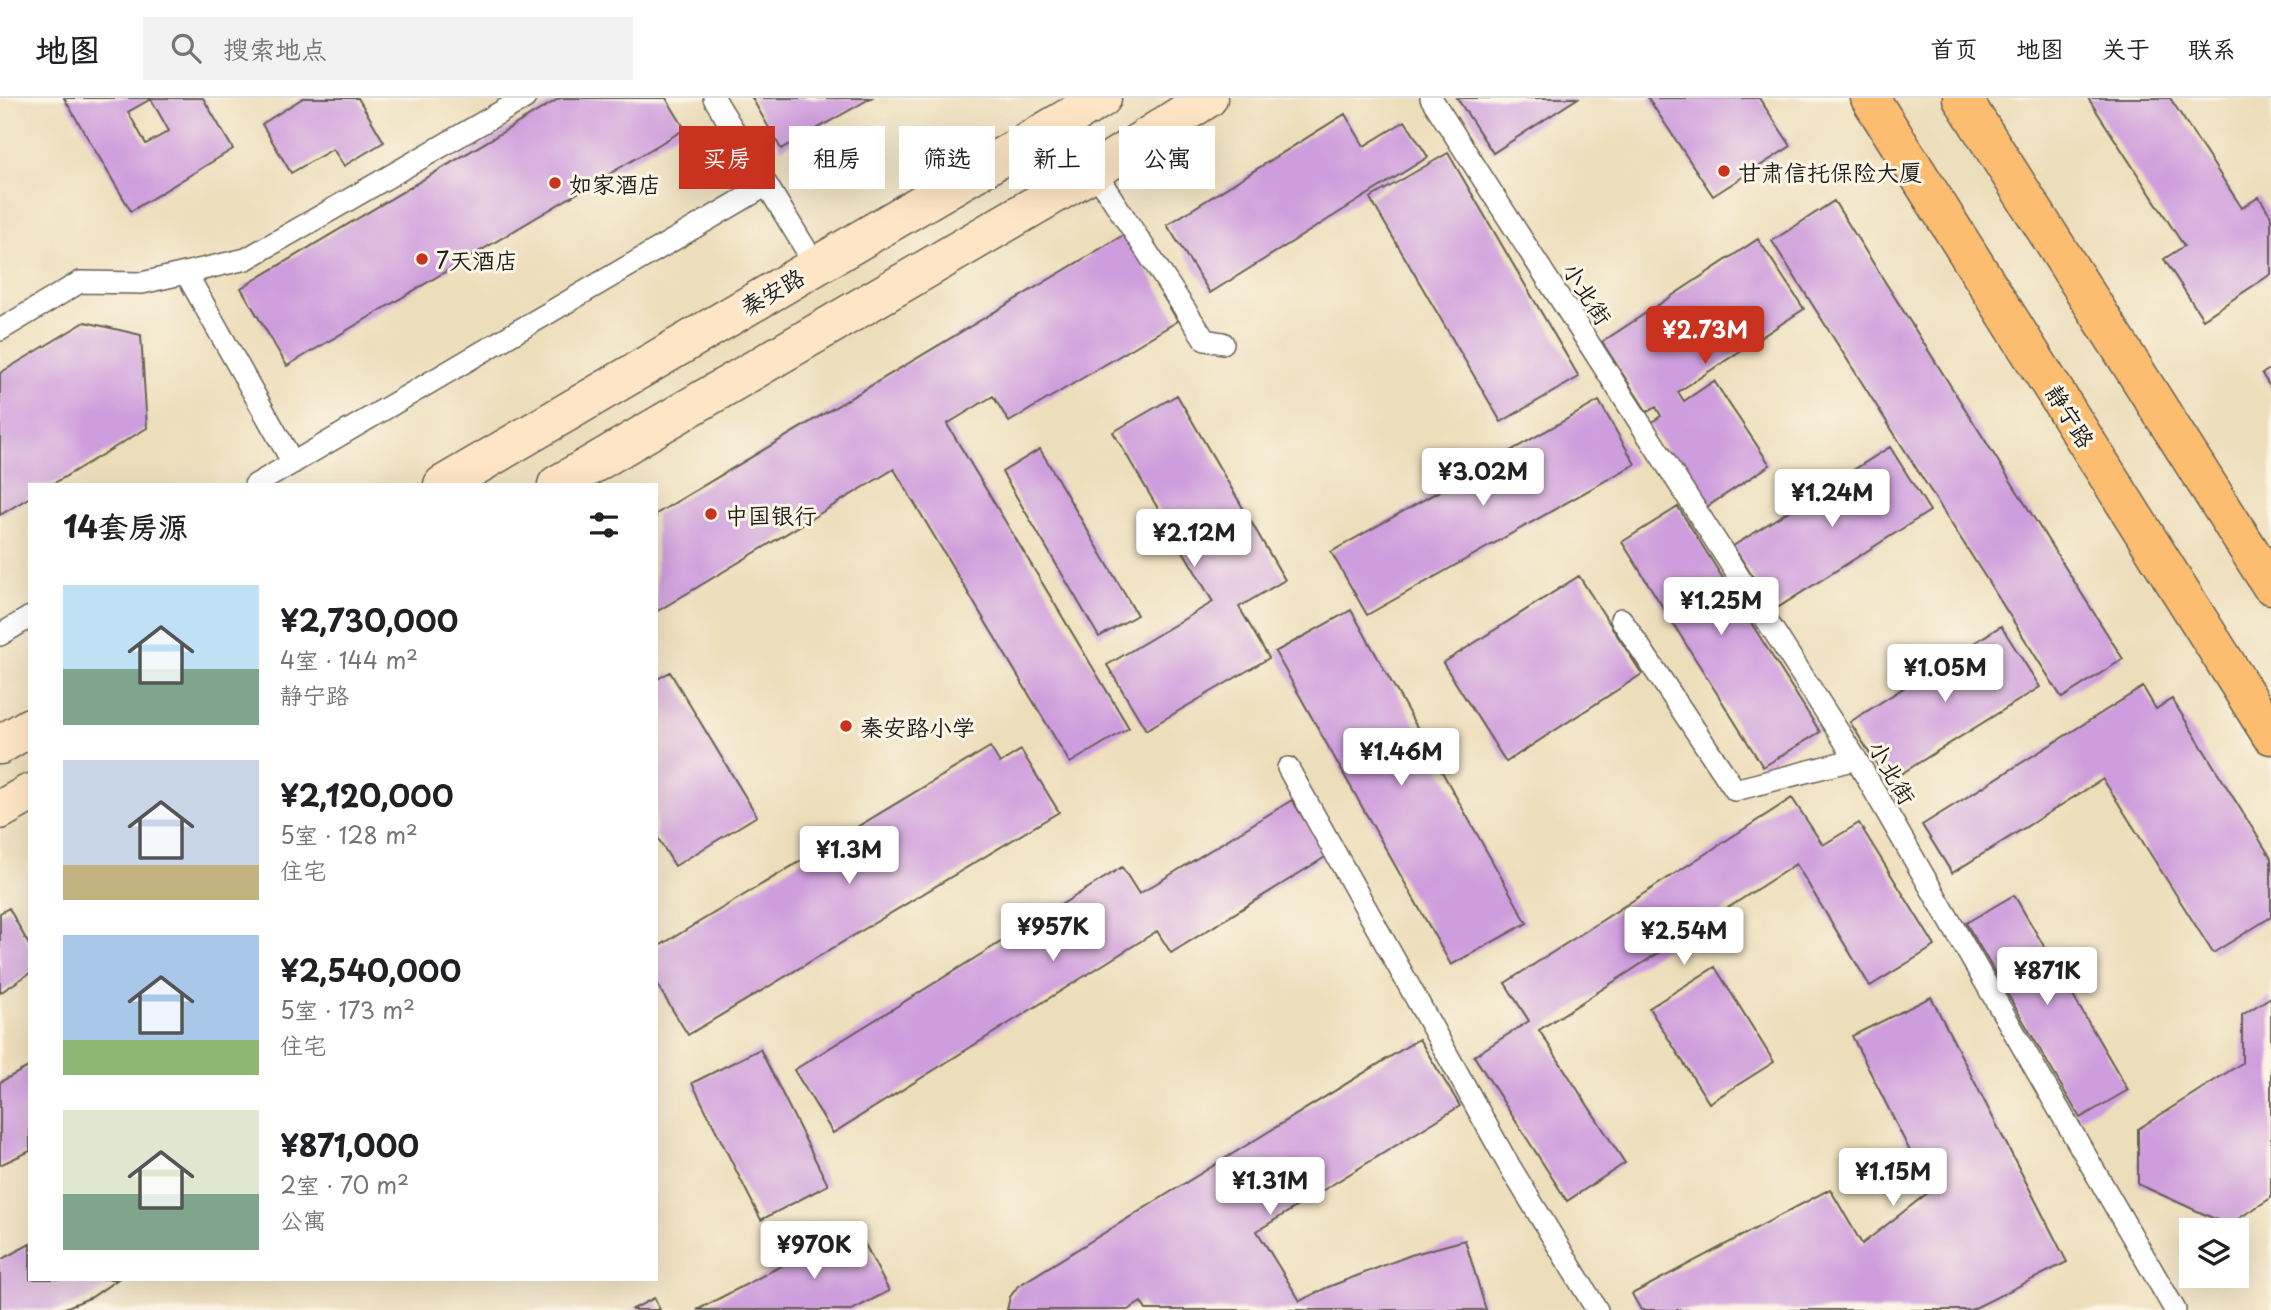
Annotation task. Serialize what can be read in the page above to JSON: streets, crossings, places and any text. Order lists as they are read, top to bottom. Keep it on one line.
{"streets":{"main road":["秦安路","静宁路"],"lane":["小北街"]},"places":["甘肃信托保险大厦","如家酒店","7天酒店","中国银行","秦安路小学"],"page":{"header":"地图","search":"搜索地点","nav":["首页","地图","关于","联系"],"chip":["买房","租房","筛选","新上","公寓"],"price":["¥2.73M","¥3.02M","¥1.24M","¥2.12M","¥1.25M","¥1.05M","¥1.46M","¥1.3M","¥957K","¥2.54M","¥871K","¥1.15M","¥1.31M","¥970K"],"heading":"14套房源","list":[{"name":"¥2,730,000","note":"4室 · 144 m² · 静宁路"},{"name":"¥2,120,000","note":"5室 · 128 m² · 住宅"},{"name":"¥2,540,000","note":"5室 · 173 m² · 住宅"},{"name":"¥871,000","note":"2室 · 70 m² · 公寓"}]}}
